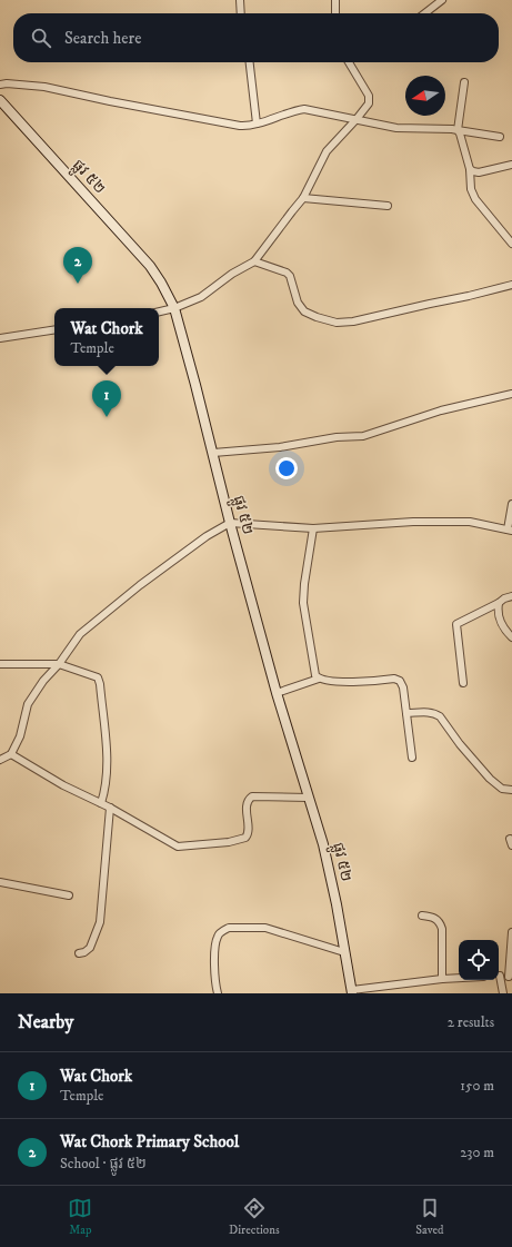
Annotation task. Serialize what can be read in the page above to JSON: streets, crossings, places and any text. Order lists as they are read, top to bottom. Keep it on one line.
{"streets":{"street":["ផ្លូវ ៥២"]},"north":"left","page":{"search":"Search here","pins":["2","1"],"popup":["Wat Chork","Temple"],"heading":["Nearby","2 results"],"list":[{"mark":"1","name":"Wat Chork","note":"Temple","value":"150 m"},{"mark":"2","name":"Wat Chork Primary School","note":"School · ផ្លូវ ៥២","value":"230 m"}],"nav":["Map","Directions","Saved"]}}
